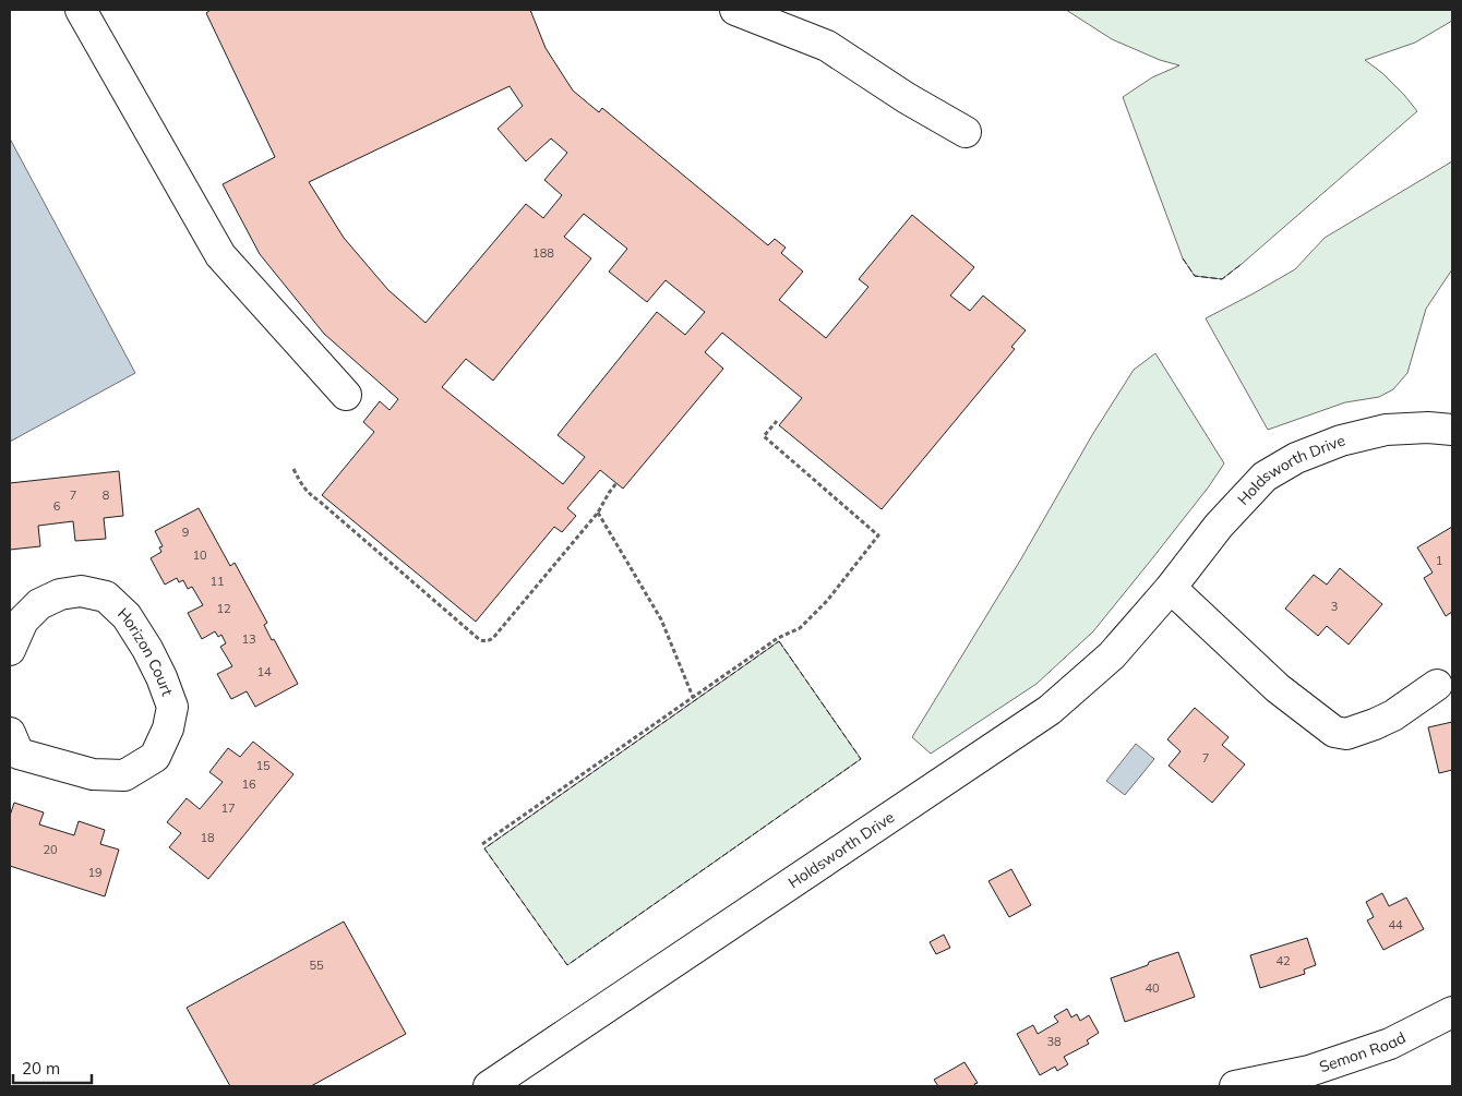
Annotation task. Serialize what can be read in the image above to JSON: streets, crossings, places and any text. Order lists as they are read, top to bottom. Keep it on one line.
{"streets":{"street":["Holdsworth Drive","Horizon Court","Semon Road"]},"house_numbers":["188","7","8","6","9","10","1","11","3","12","13","14","7","15","16","17","18","20","19","44","42","55","40","38"],"scale_bar":"20 m"}
